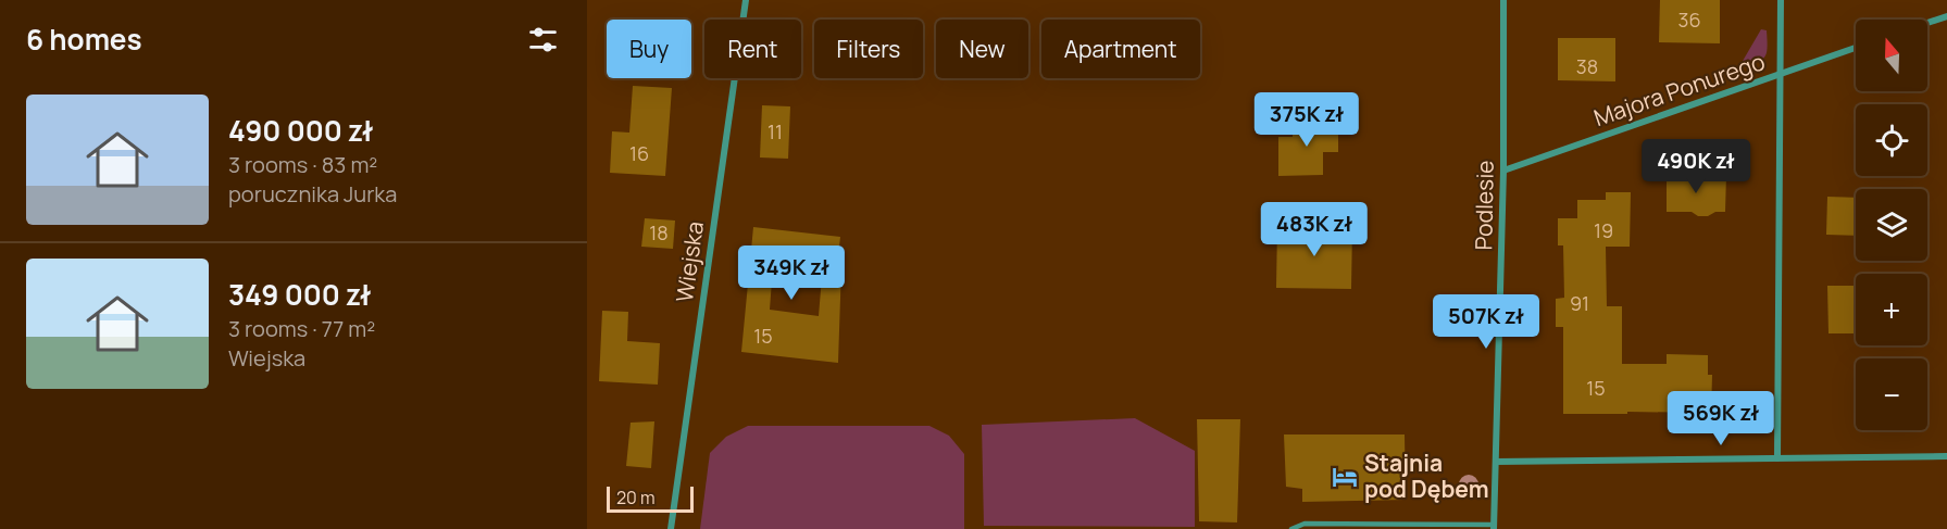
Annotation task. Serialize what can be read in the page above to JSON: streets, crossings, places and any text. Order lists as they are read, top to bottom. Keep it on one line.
{"streets":{"street":["Majora Ponurego","Podlesie","Wiejska"]},"crossings":[["Majora Ponurego","Podlesie"]],"places":{"hotel":["Stajnia pod Dębem"]},"house_numbers":["36","38","11","16","19","18","91","15","15"],"scale_bar":"20 m","north":"top","page":{"heading":"6 homes","map_buttons":["+","−"],"chip":["Buy","Rent","Filters","New","Apartment"],"list":[{"name":"490 000 zł","note":"3 rooms · 83 m² · porucznika Jurka"},{"name":"349 000 zł","note":"3 rooms · 77 m² · Wiejska"}],"price":["375K zł","490K zł","483K zł","349K zł","507K zł","569K zł"],"scale":"20 m"}}
